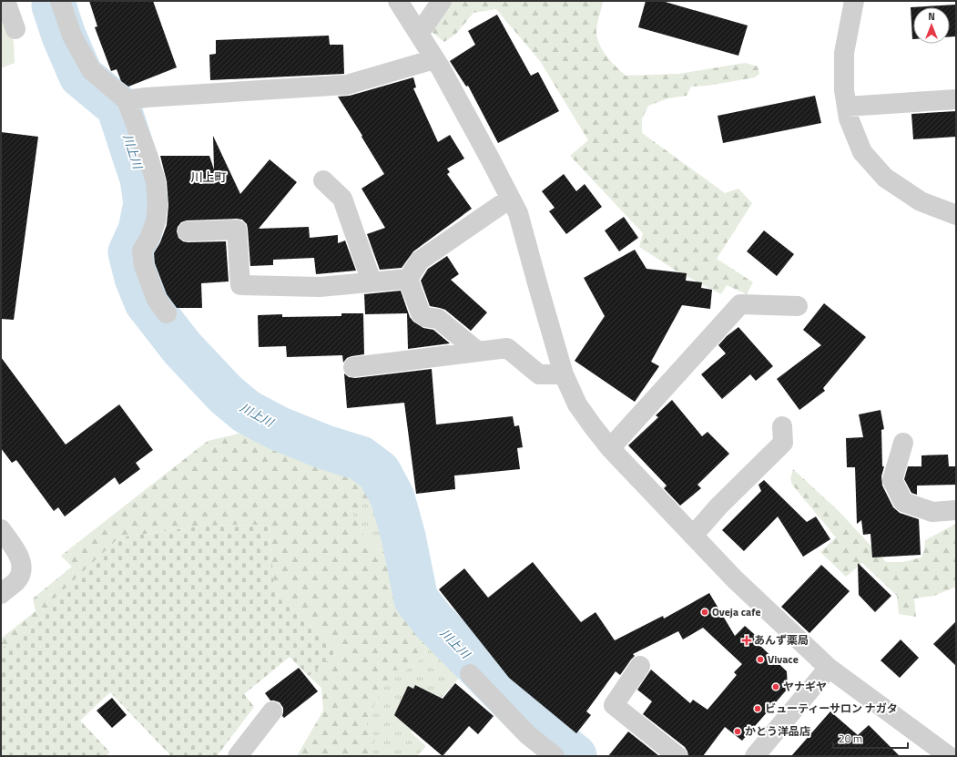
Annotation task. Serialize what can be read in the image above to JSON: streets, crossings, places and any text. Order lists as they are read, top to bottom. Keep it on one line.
{"districts":["川上町"],"water":["川上川"],"places":{"other":["Oveja cafe","Vivace","ヤナギヤ","ビューティーサロン ナガタ","かとう洋品店"],"health":["あんず薬局"]},"scale_bar":"20 m","north":"top"}
